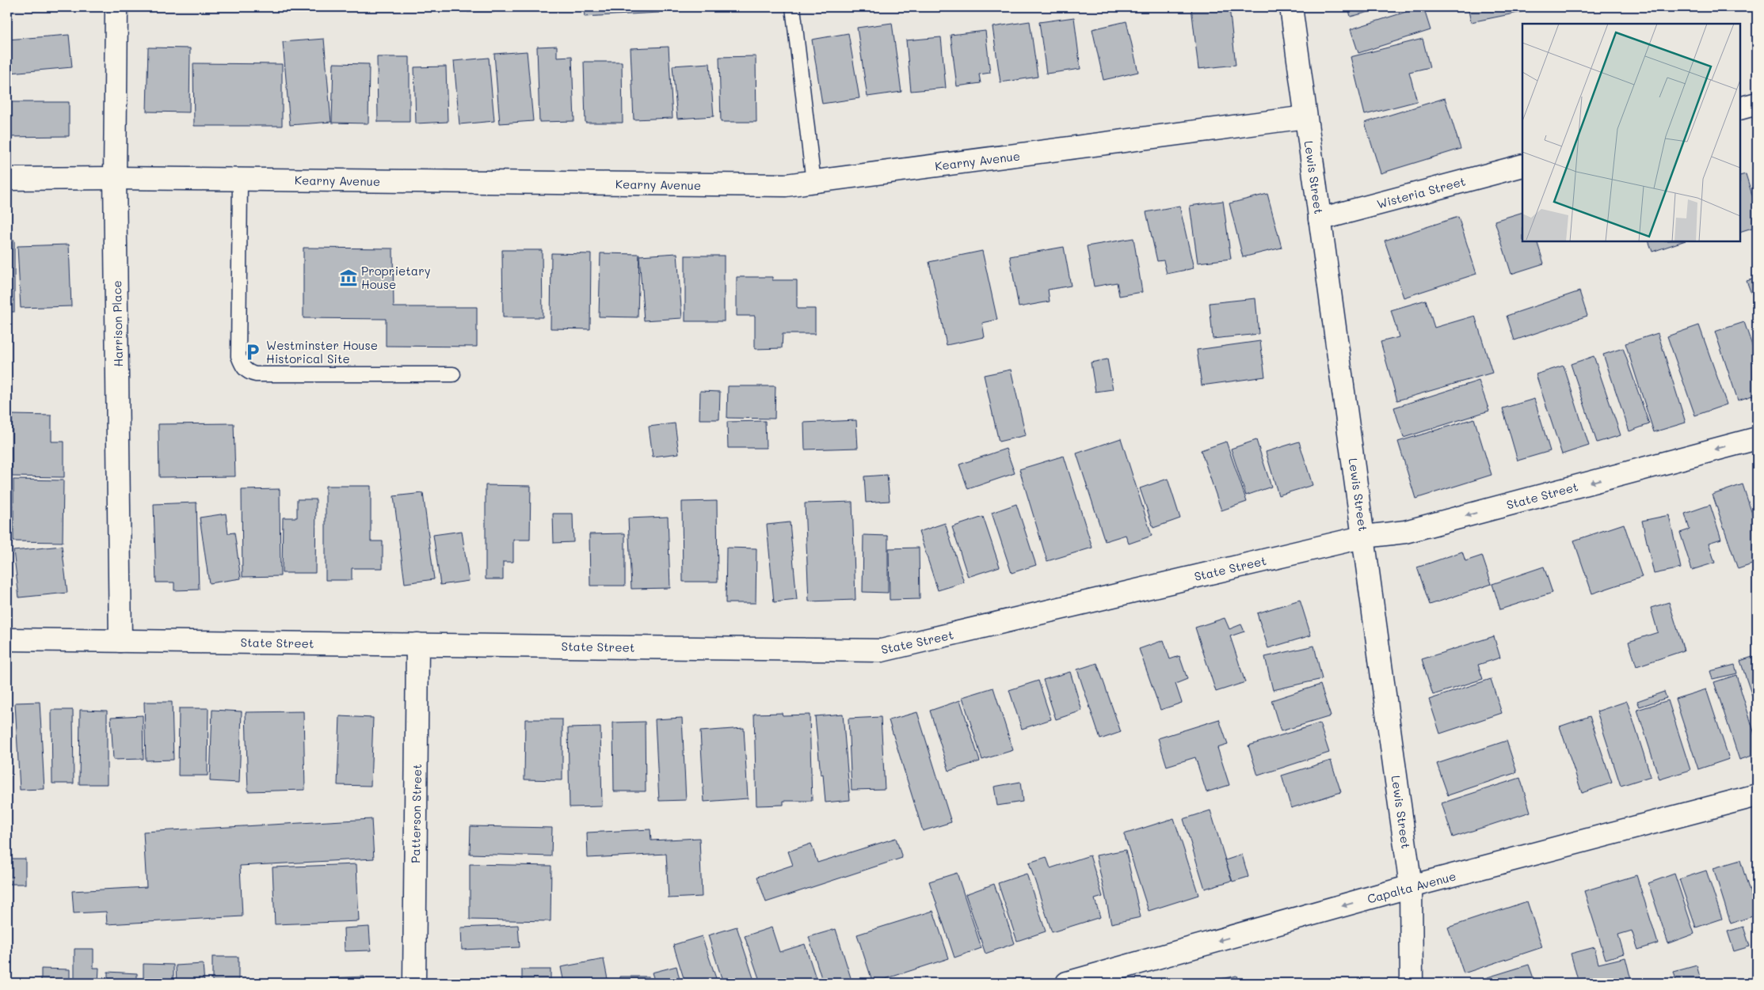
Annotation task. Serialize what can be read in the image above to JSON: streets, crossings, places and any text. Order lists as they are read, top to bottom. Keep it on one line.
{"streets":{"street":["Kearny Avenue","Lewis Street","Wisteria Street","Harrison Place","State Street","Patterson Street","Capalta Avenue"]},"crossings":[["Kearny Avenue","Lewis Street"],["Kearny Avenue","Harrison Place"],["Lewis Street","Wisteria Street"],["Lewis Street","State Street"],["Lewis Street","Capalta Avenue"],["Harrison Place","State Street"],["State Street","Patterson Street"]],"one_way":["Capalta Avenue"],"places":{"museum":["Proprietary House"],"parking":["Westminster House Historical Site"]}}
